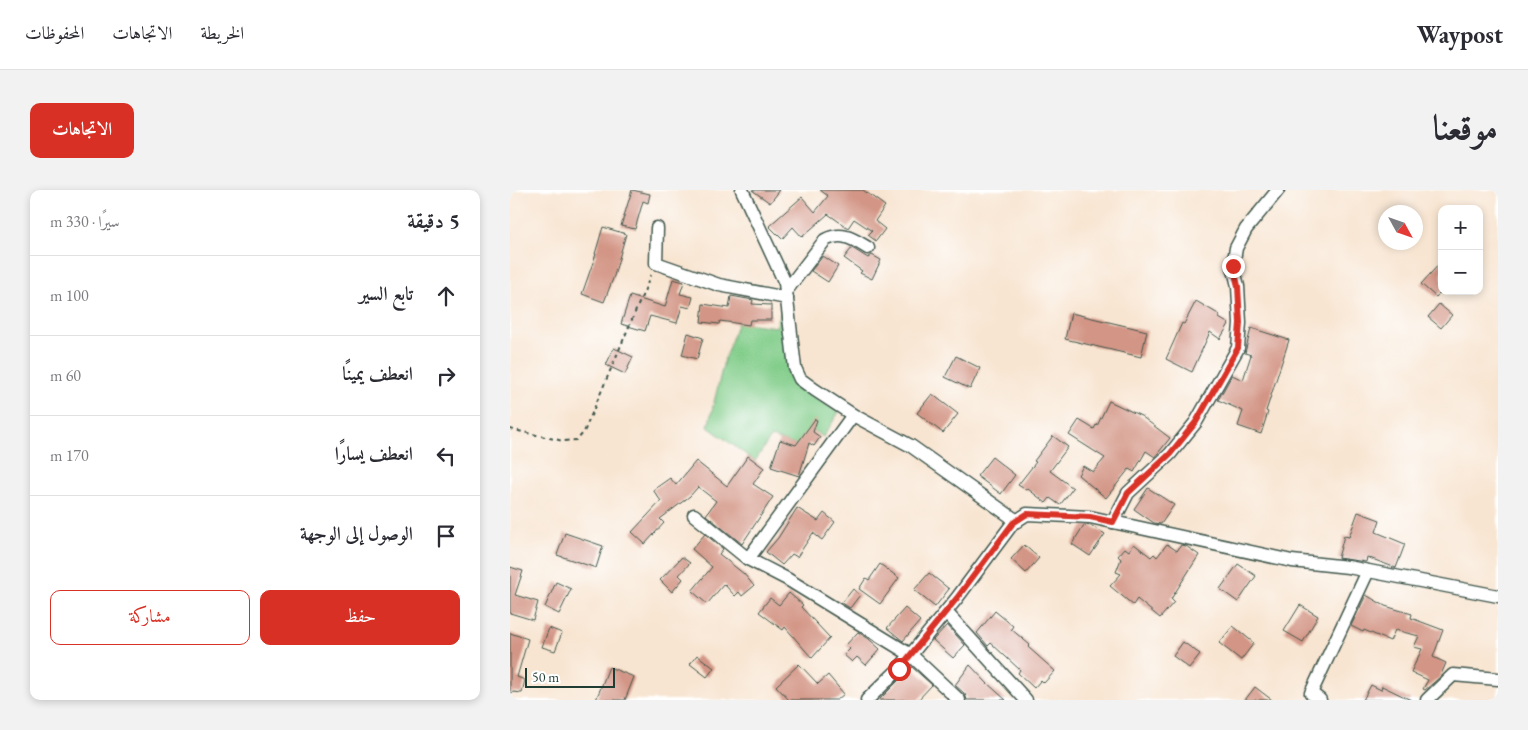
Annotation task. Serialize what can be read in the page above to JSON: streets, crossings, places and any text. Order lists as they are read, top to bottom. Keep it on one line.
{"scale_bar":"50 m","north":"bottom right","page":{"header":"Waypost","nav":["الخريطة","الاتجاهات","المحفوظات"],"title":"موقعنا","buttons":["الاتجاهات",["حفظ","مشاركة"]],"heading":["5 دقيقة","سيرًا · 330 m"],"map_buttons":["+","−"],"list":[["تابع السير","100 m"],["انعطف يمينًا","60 m"],["انعطف يسارًا","170 m"],"الوصول إلى الوجهة"],"scale":"50 m"}}
